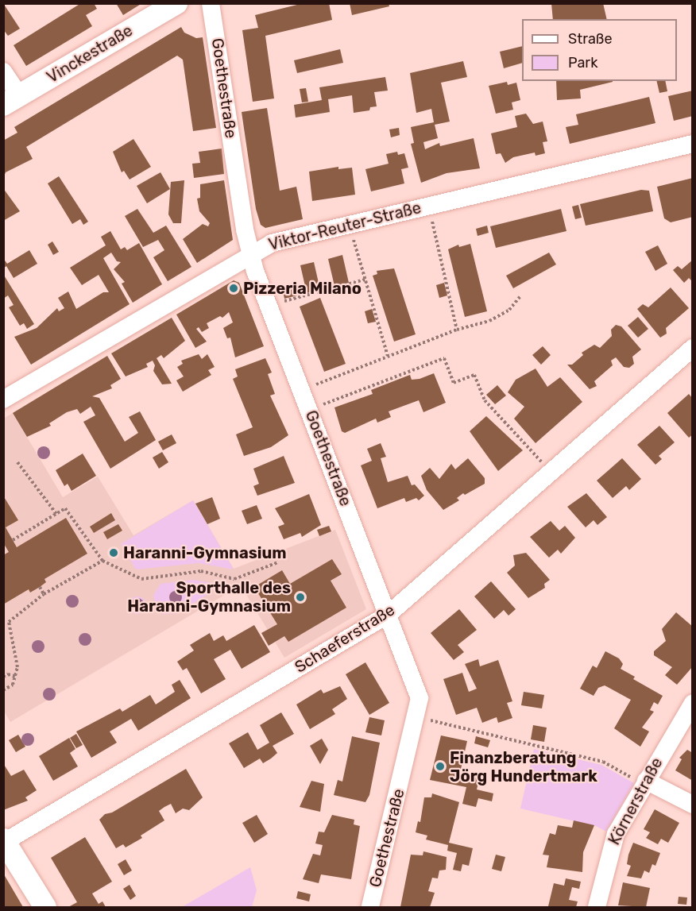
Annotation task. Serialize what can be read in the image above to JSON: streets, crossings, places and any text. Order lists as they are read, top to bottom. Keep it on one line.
{"streets":{"street":["Vinckestraße","Goethestraße","Viktor-Reuter-Straße","Schaeferstraße","Körnerstraße"]},"crossings":[["Goethestraße","Viktor-Reuter-Straße"],["Goethestraße","Schaeferstraße"]],"places":["Pizzeria Milano","Haranni-Gymnasium","Sporthalle des Haranni-Gymnasium","Finanzberatung Jörg Hundertmark"],"legend":["Straße","Park"]}
